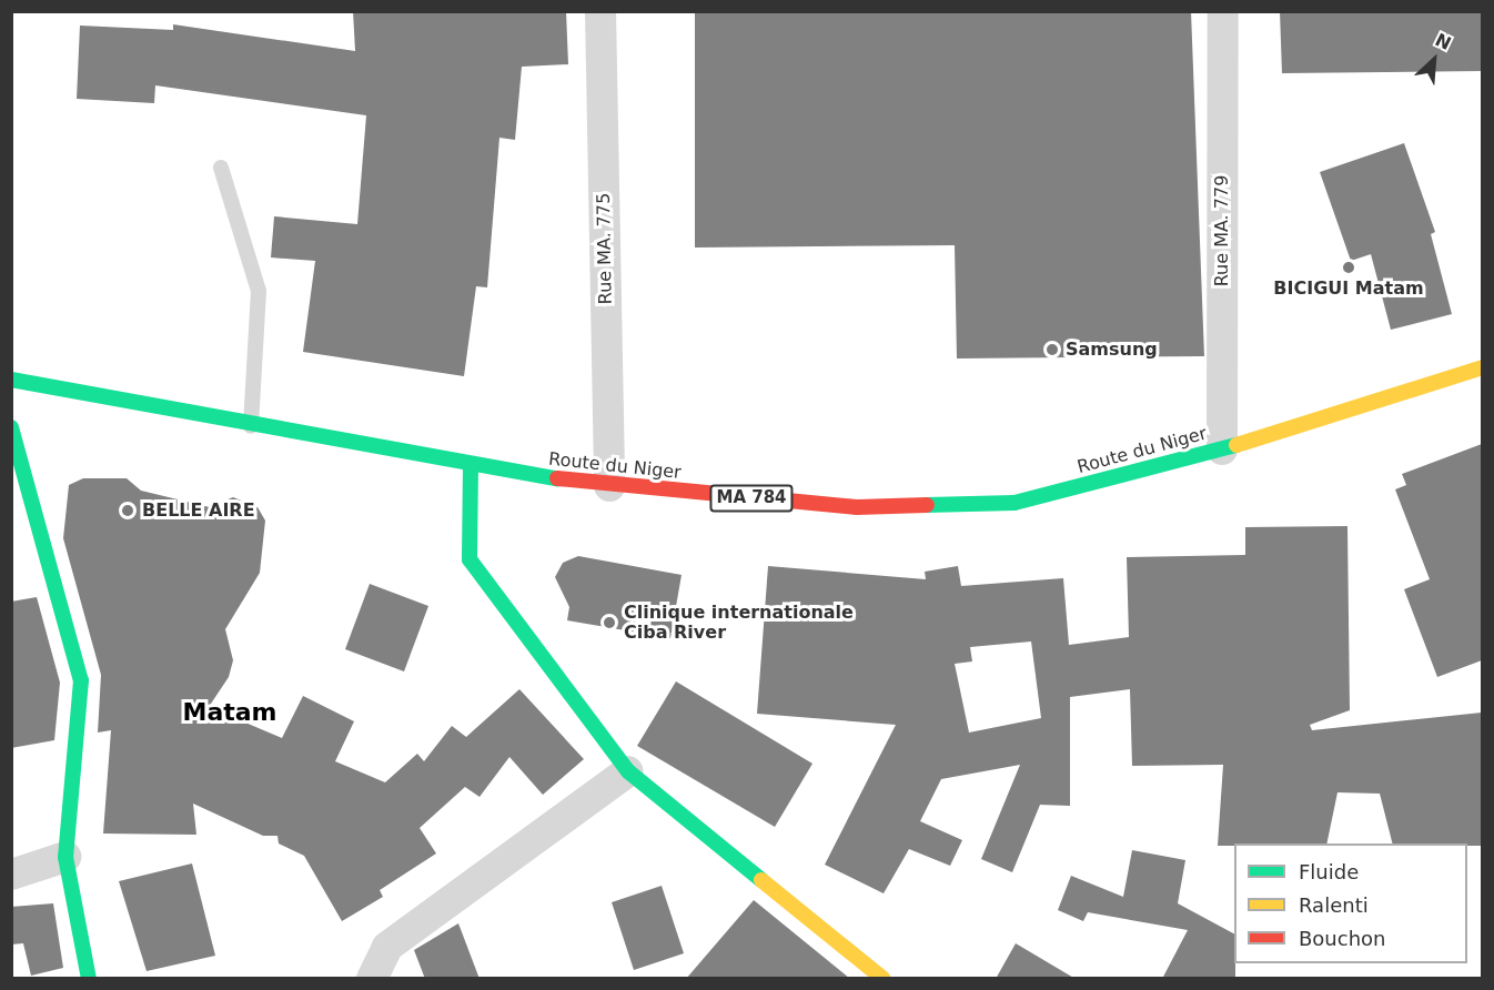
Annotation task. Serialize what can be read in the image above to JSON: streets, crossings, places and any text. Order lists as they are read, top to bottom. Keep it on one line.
{"streets":{"main road":["Route du Niger","MA 784"],"street":["Rue MA. 779","Rue MA. 775"]},"crossings":[["Rue MA. 779","Route du Niger"],["Rue MA. 775","Route du Niger"]],"districts":["Matam"],"places":["BICIGUI Matam","Samsung","BELLE AIRE","Clinique internationale Ciba River"],"legend":["Fluide","Ralenti","Bouchon"],"north":"top right"}
